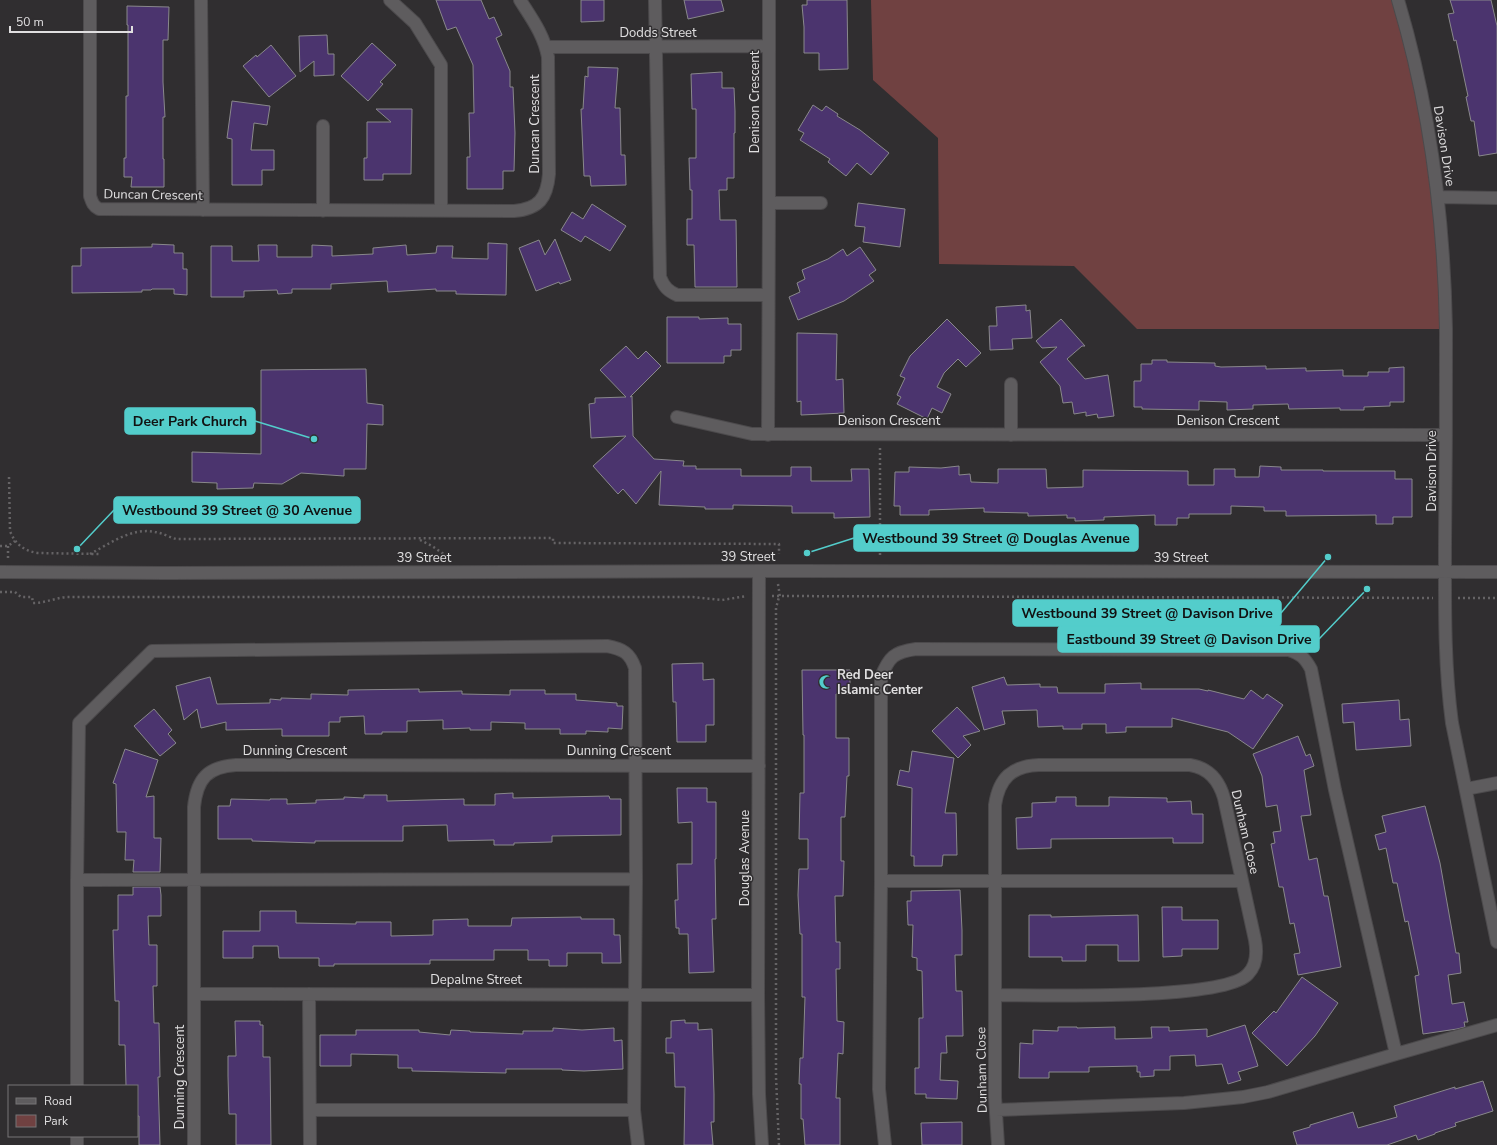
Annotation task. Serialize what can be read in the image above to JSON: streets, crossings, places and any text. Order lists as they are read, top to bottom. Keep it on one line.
{"streets":{"street":["Dodds Street","Denison Crescent","Duncan Crescent","Davison Drive","39 Street","Dunning Crescent","Dunham Close","Douglas Avenue","Depalme Street"]},"crossings":[["Dodds Street","Denison Crescent"],["Dodds Street","Duncan Crescent"],["Denison Crescent","Davison Drive"],["Davison Drive","39 Street"],["39 Street","Douglas Avenue"],["Dunning Crescent","Douglas Avenue"],["Dunning Crescent","Depalme Street"],["Douglas Avenue","Depalme Street"]],"places":{"other":["Deer Park Church","Westbound 39 Street @ 30 Avenue","Westbound 39 Street @ Douglas Avenue","Westbound 39 Street @ Davison Drive","Eastbound 39 Street @ Davison Drive"],"mosque":["Red Deer Islamic Center"]},"legend":["Road","Park"],"scale_bar":"50 m"}
